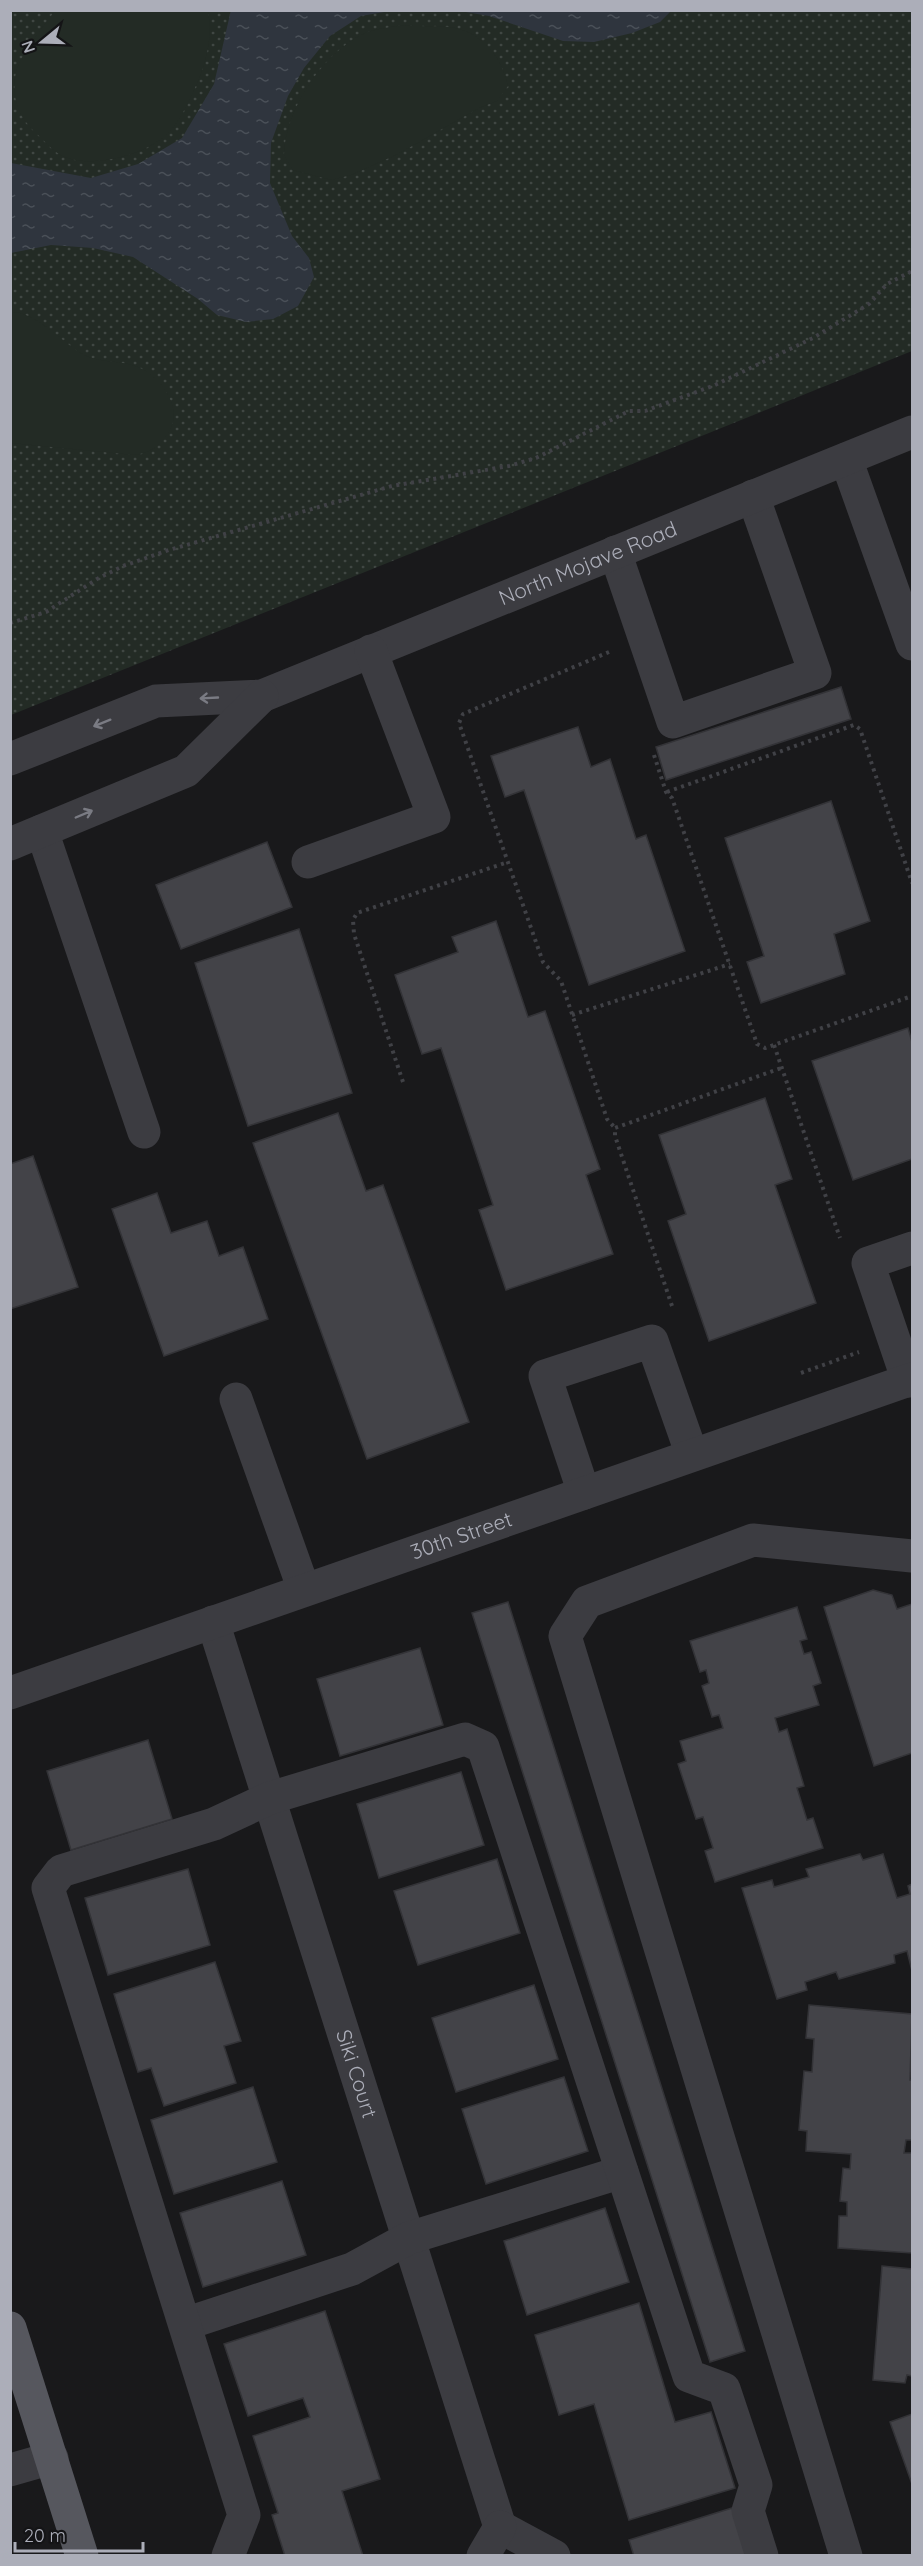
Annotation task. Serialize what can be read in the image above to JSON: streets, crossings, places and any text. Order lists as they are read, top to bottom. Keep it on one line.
{"streets":{"street":["North Mojave Road","30th Street","Siki Court"]},"crossings":[["30th Street","Siki Court"]],"scale_bar":"20 m","north":"left"}
